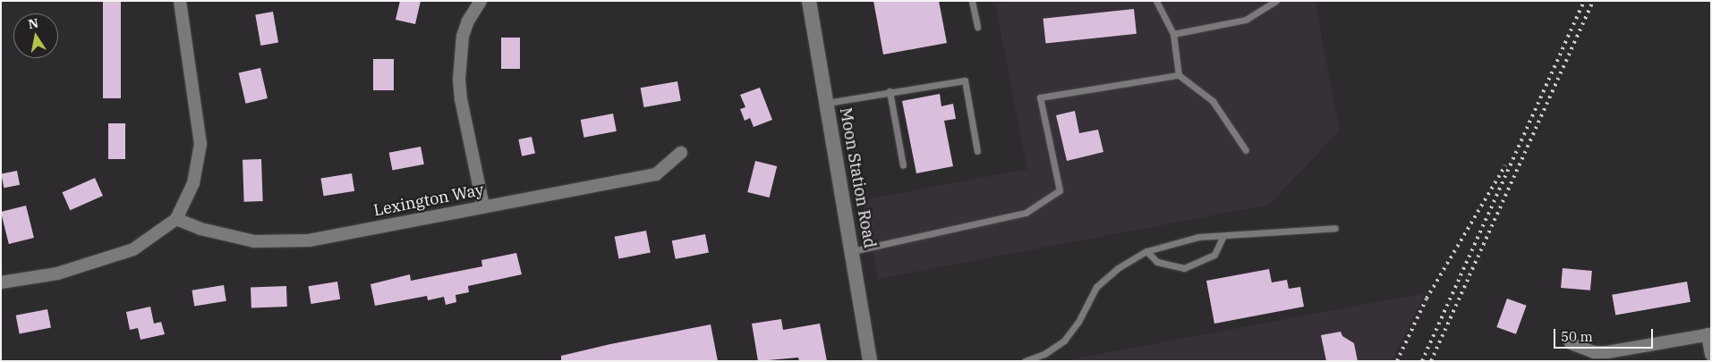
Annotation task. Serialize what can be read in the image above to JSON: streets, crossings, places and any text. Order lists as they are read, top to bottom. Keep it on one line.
{"streets":{"street":["Moon Station Road","Lexington Way"]},"scale_bar":"50 m","north":"top"}
